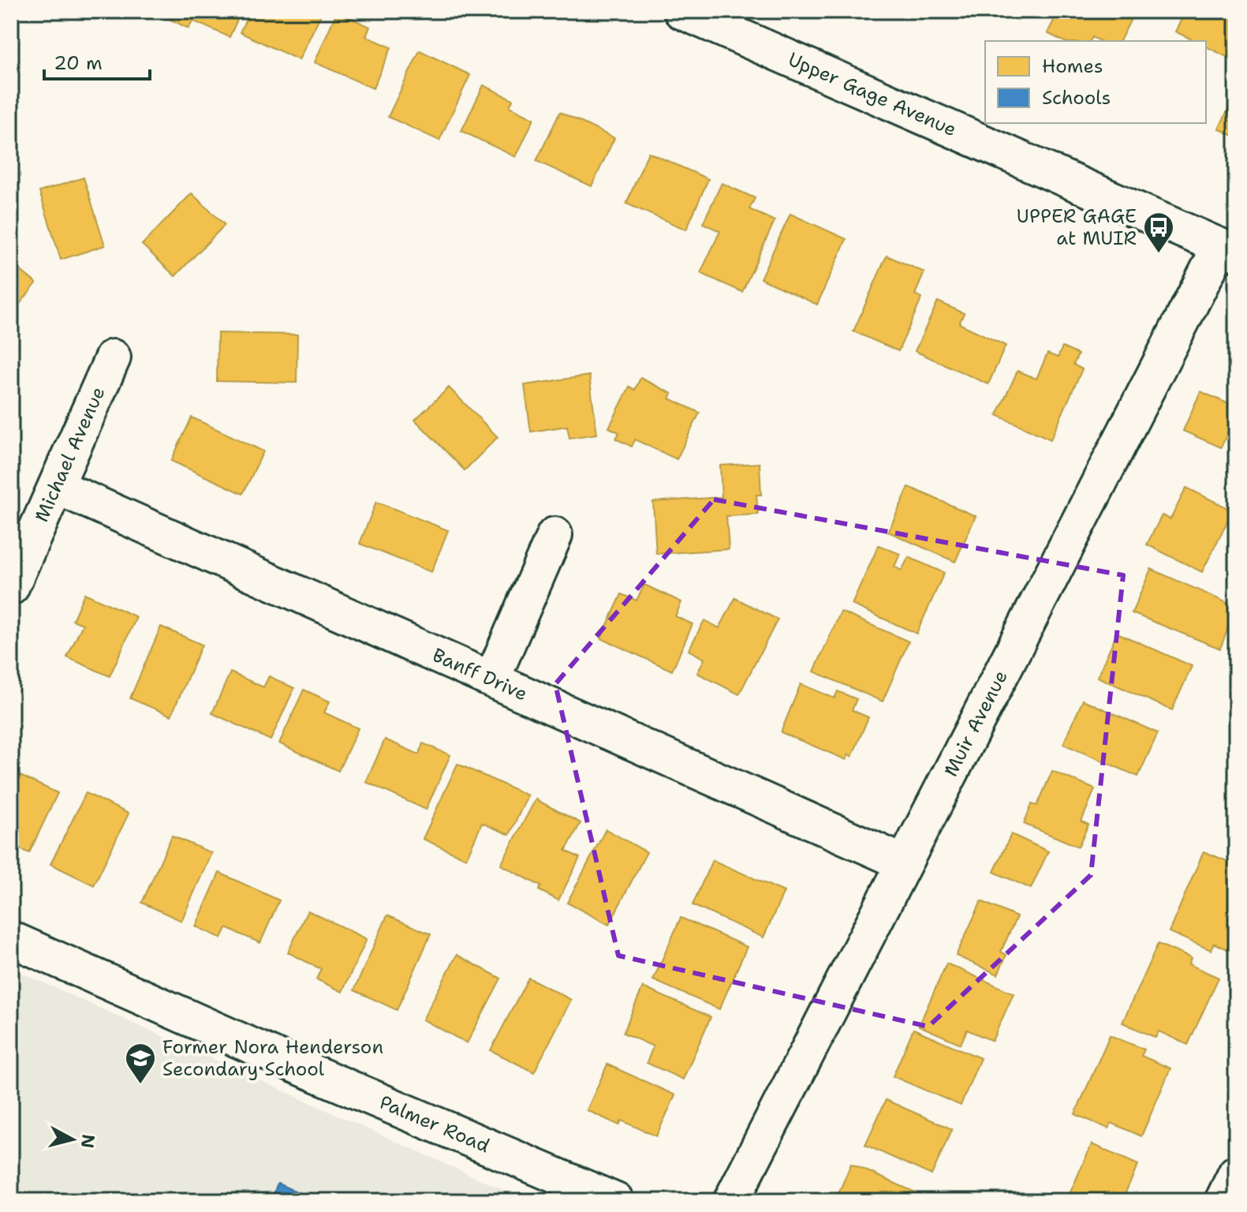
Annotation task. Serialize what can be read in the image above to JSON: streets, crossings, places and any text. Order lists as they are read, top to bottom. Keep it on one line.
{"streets":{"street":["Upper Gage Avenue","Michael Avenue","Banff Drive","Muir Avenue","Palmer Road"]},"crossings":[["Upper Gage Avenue","Muir Avenue"],["Michael Avenue","Banff Drive"],["Banff Drive","Muir Avenue"]],"places":{"bus stop":["UPPER GAGE at MUIR"],"school or university":["Former Nora Henderson Secondary School"]},"legend":["Homes","Schools"],"scale_bar":"20 m","north":"right"}
